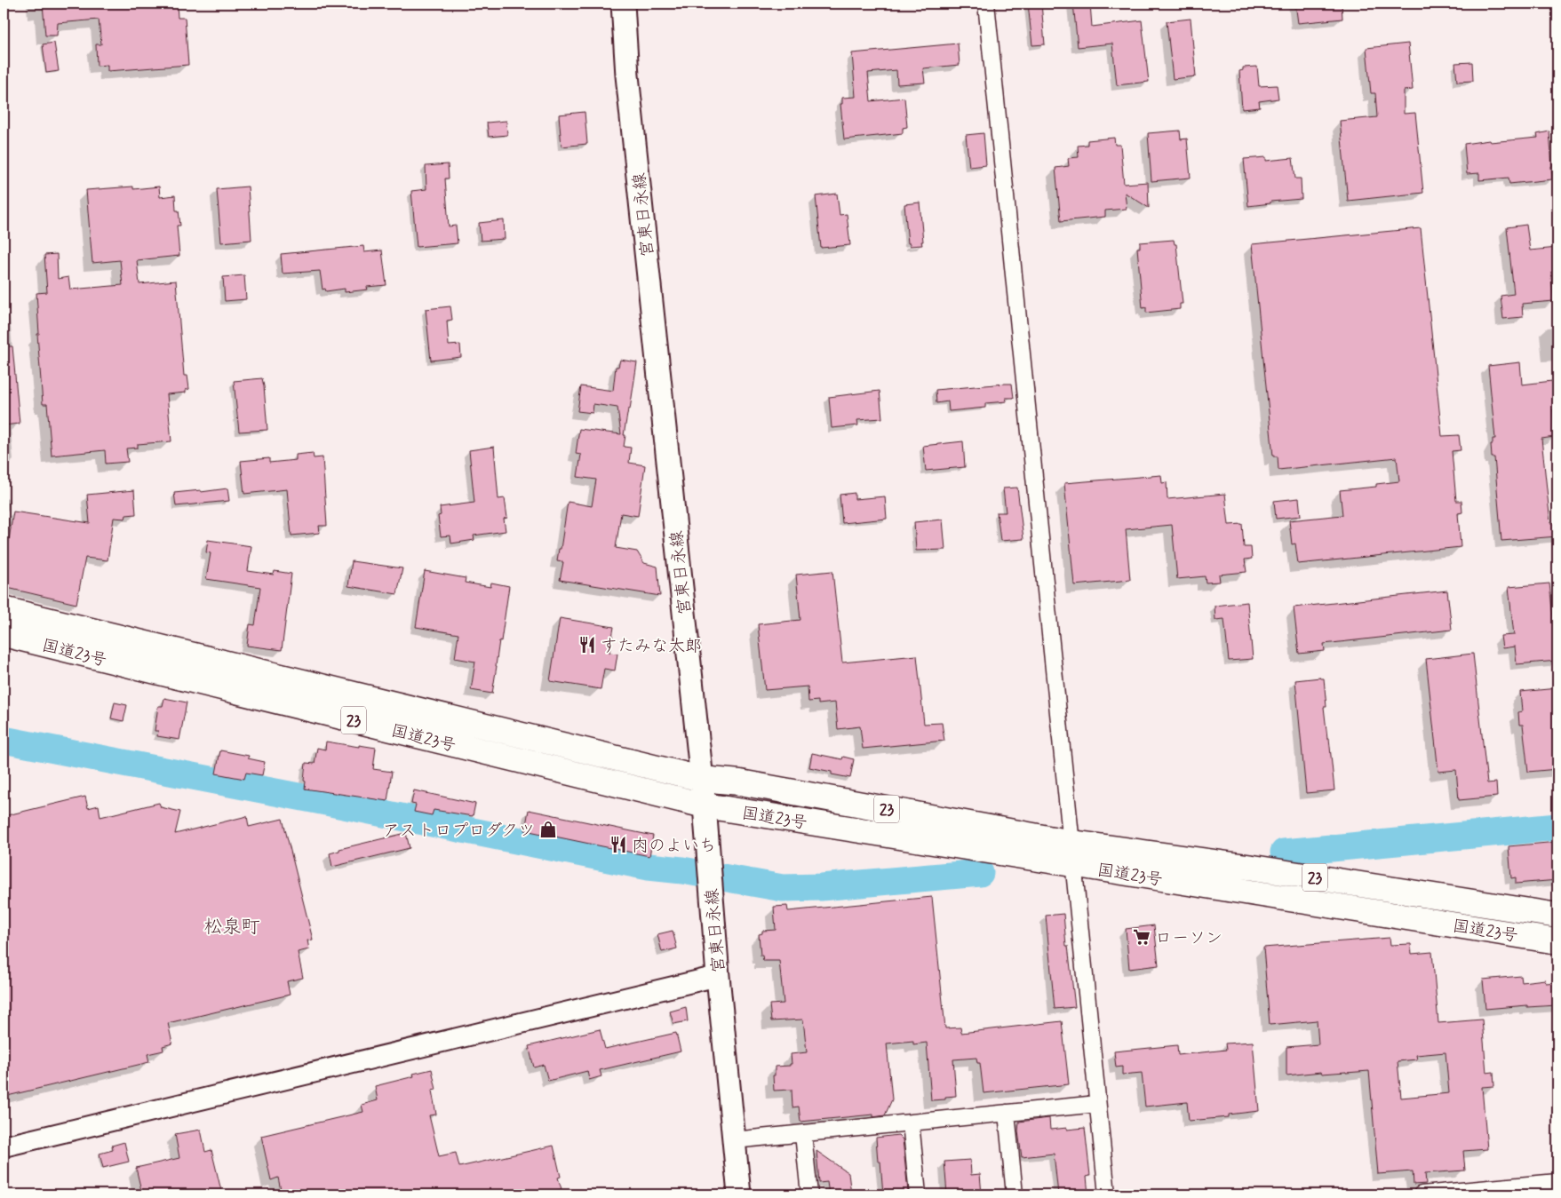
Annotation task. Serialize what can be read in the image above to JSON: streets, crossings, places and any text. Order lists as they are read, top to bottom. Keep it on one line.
{"streets":{"highway":["国道23号","23"],"main road":["宮東日永線"]},"crossings":[["宮東日永線","国道23号"]],"districts":["松泉町"],"places":{"restaurant":["すたみな太郎","肉のよいち"],"shop":["アストロプロダクツ"],"supermarket":["ローソン"]}}
